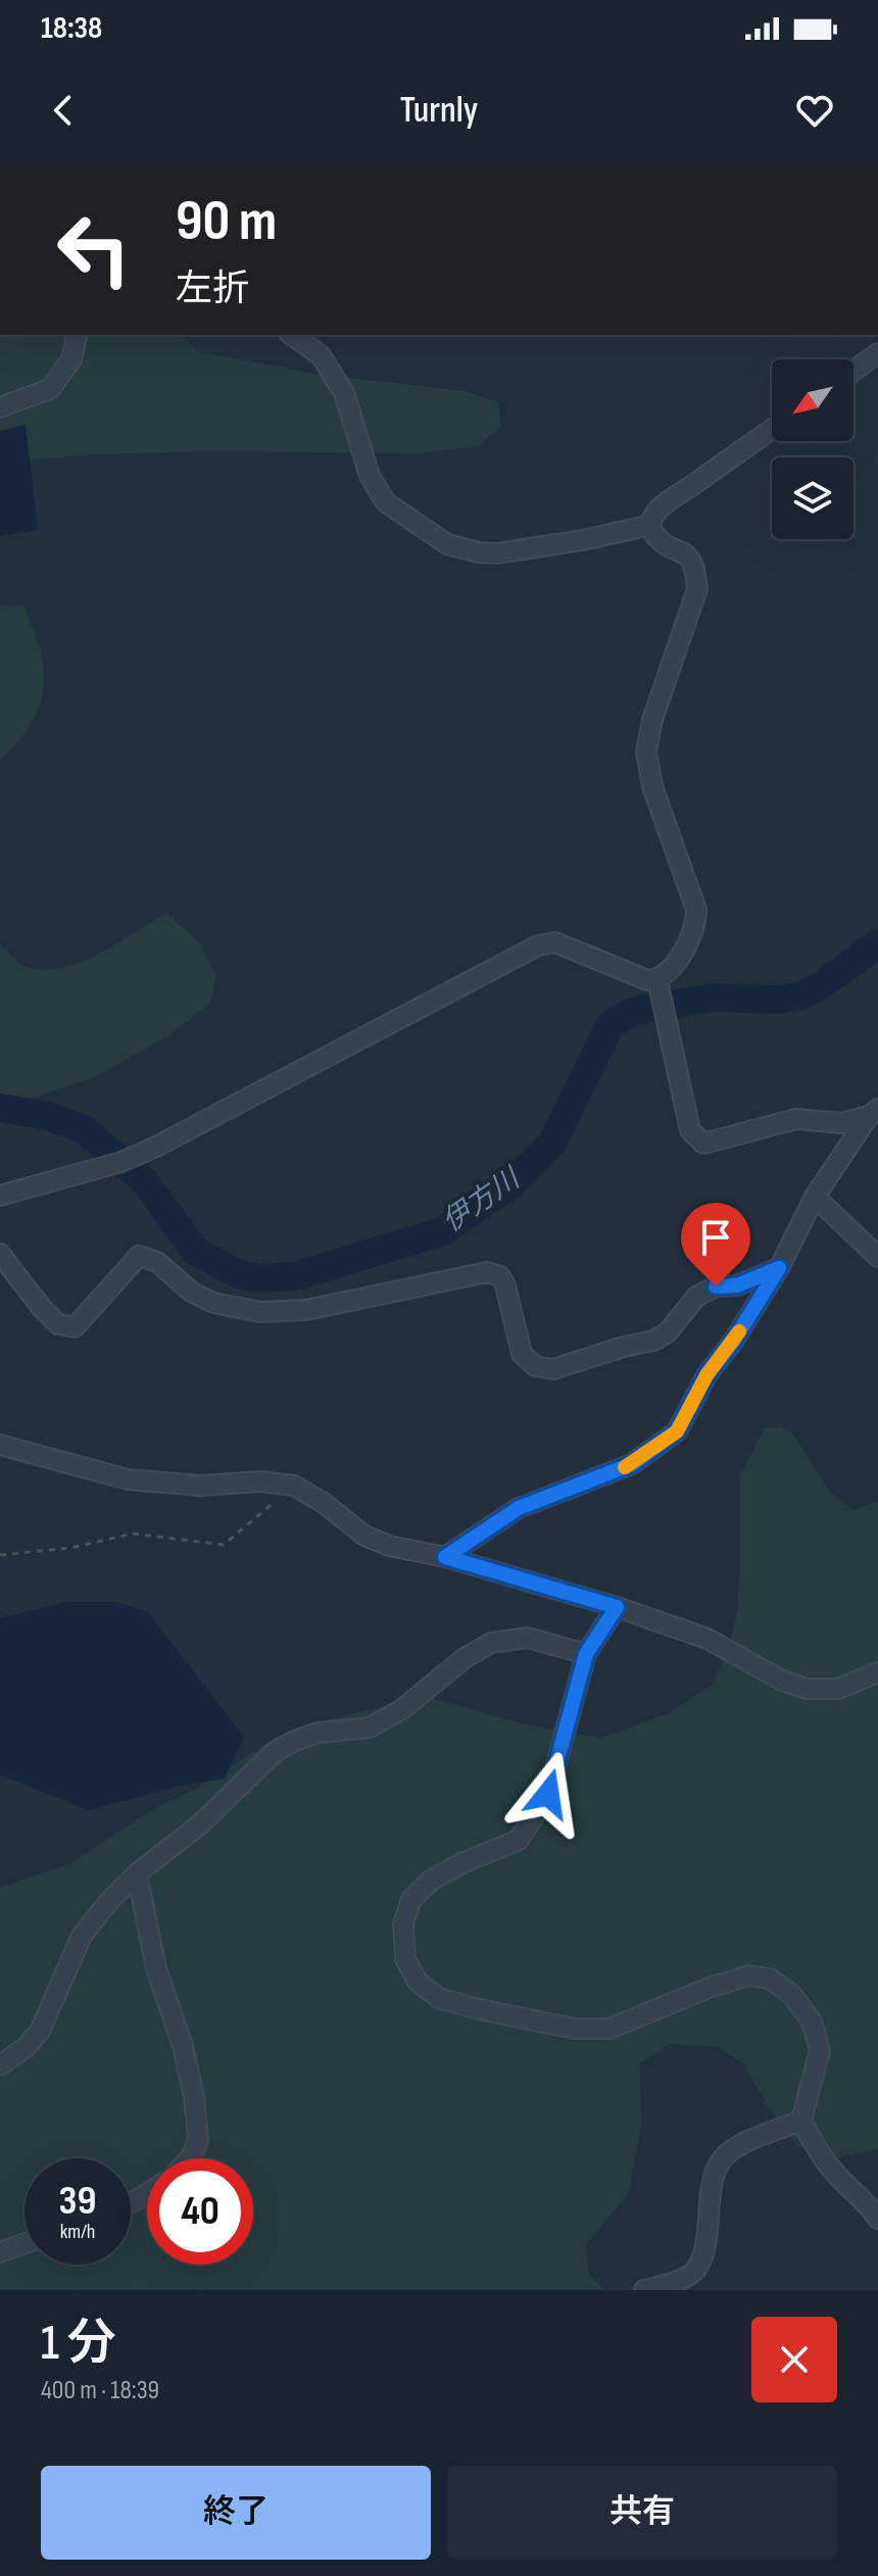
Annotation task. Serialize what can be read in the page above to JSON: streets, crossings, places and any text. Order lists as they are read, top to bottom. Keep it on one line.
{"water":["伊方川"],"north":"bottom left","page":{"status":"18:38","header":"Turnly","turn":["90 m","左折"],"speed":"39 km/h","limit":"40","heading":["1 分","400 m · 18:39"],"buttons":["終了","共有"]}}
